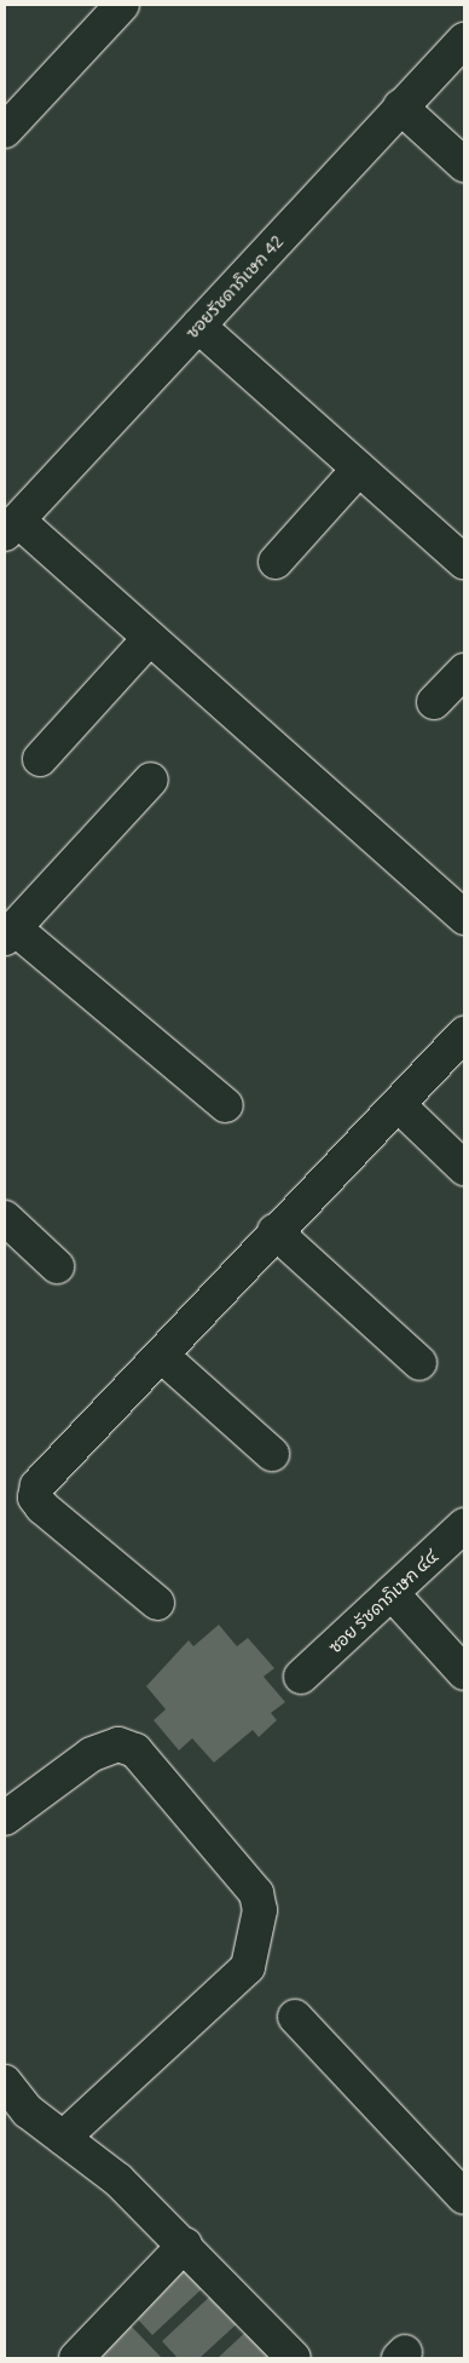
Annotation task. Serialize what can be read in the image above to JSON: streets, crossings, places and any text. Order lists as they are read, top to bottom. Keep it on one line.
{"streets":{"street":["ซอยรัชดาภิเษก 42","ซอย รัชดาภิเษก ๔๔"]}}
